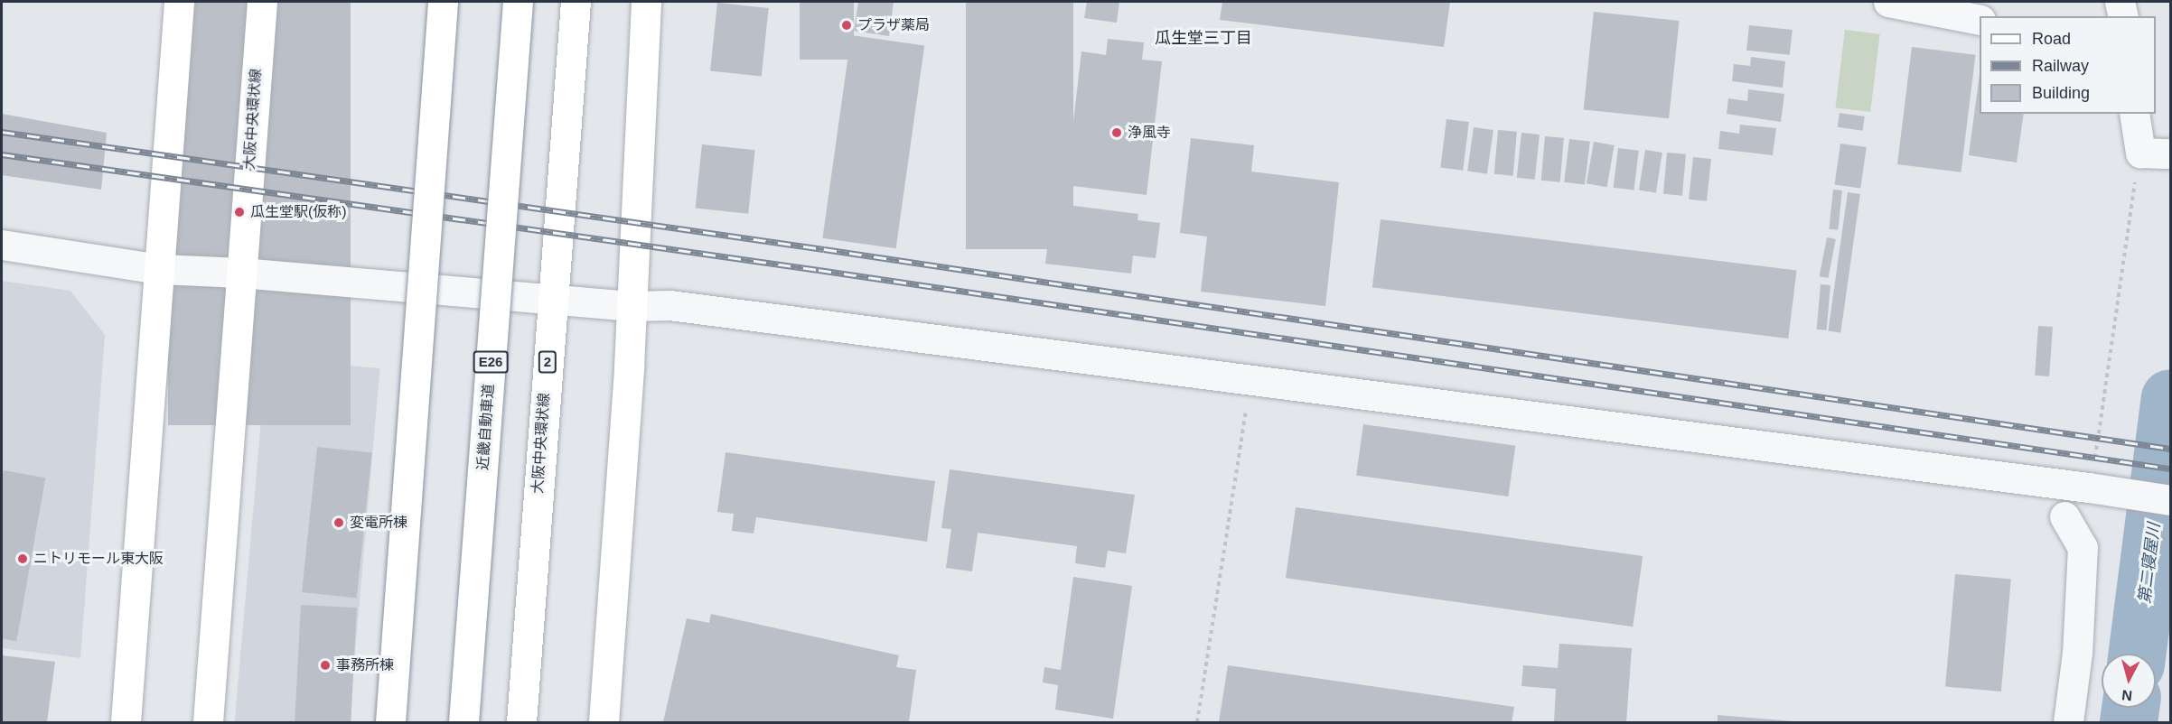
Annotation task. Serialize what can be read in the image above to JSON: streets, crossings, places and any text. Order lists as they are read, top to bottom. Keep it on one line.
{"streets":{"main road":["大阪中央環状線","E26","2","近畿自動車道"]},"districts":["瓜生堂三丁目"],"water":["第二寝屋川"],"places":["プラザ薬局","浄風寺","瓜生堂駅(仮称)","変電所棟","ニトリモール東大阪","事務所棟"],"legend":["Road","Railway","Building"],"north":"bottom"}
